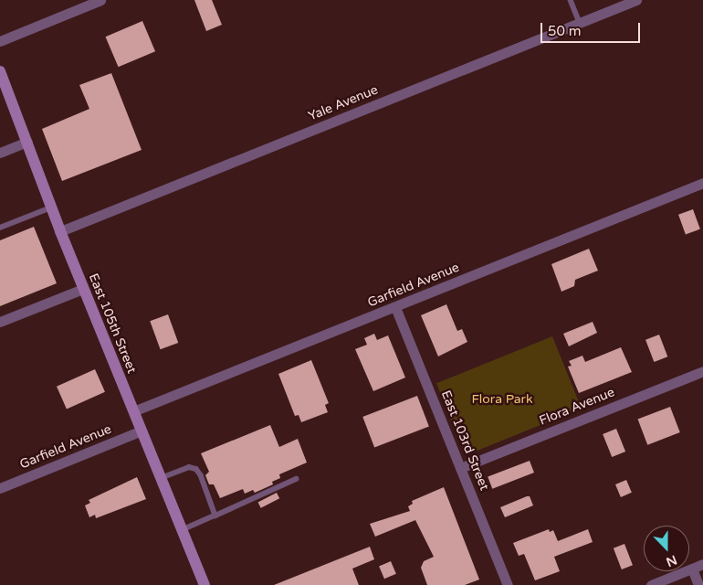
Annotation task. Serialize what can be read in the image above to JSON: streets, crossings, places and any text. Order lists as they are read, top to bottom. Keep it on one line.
{"streets":{"main road":["East 105th Street"],"street":["Yale Avenue","Garfield Avenue","Flora Avenue","East 103rd Street"]},"crossings":[["Yale Avenue","East 105th Street"],["Garfield Avenue","East 105th Street"],["Garfield Avenue","East 103rd Street"],["Flora Avenue","East 103rd Street"]],"parks":["Flora Park"],"scale_bar":"50 m","north":"bottom"}
